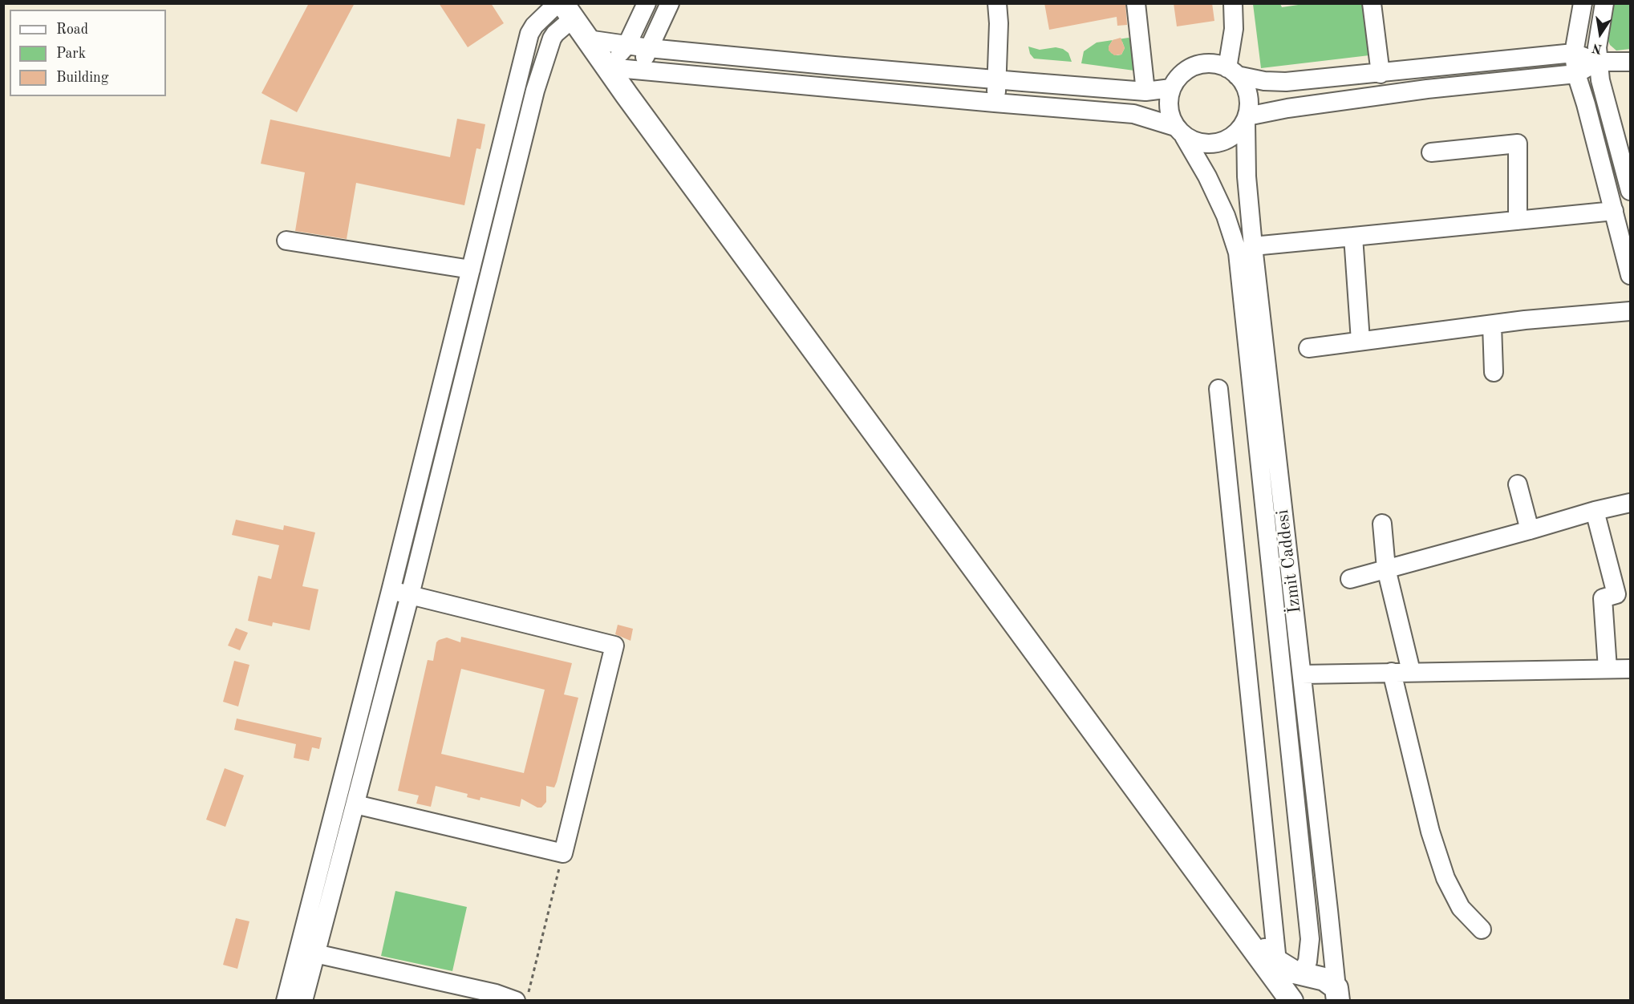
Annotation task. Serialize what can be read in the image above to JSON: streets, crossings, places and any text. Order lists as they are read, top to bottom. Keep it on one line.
{"streets":{"main road":["İzmit Caddesi"]},"legend":["Road","Park","Building"],"north":"bottom"}
